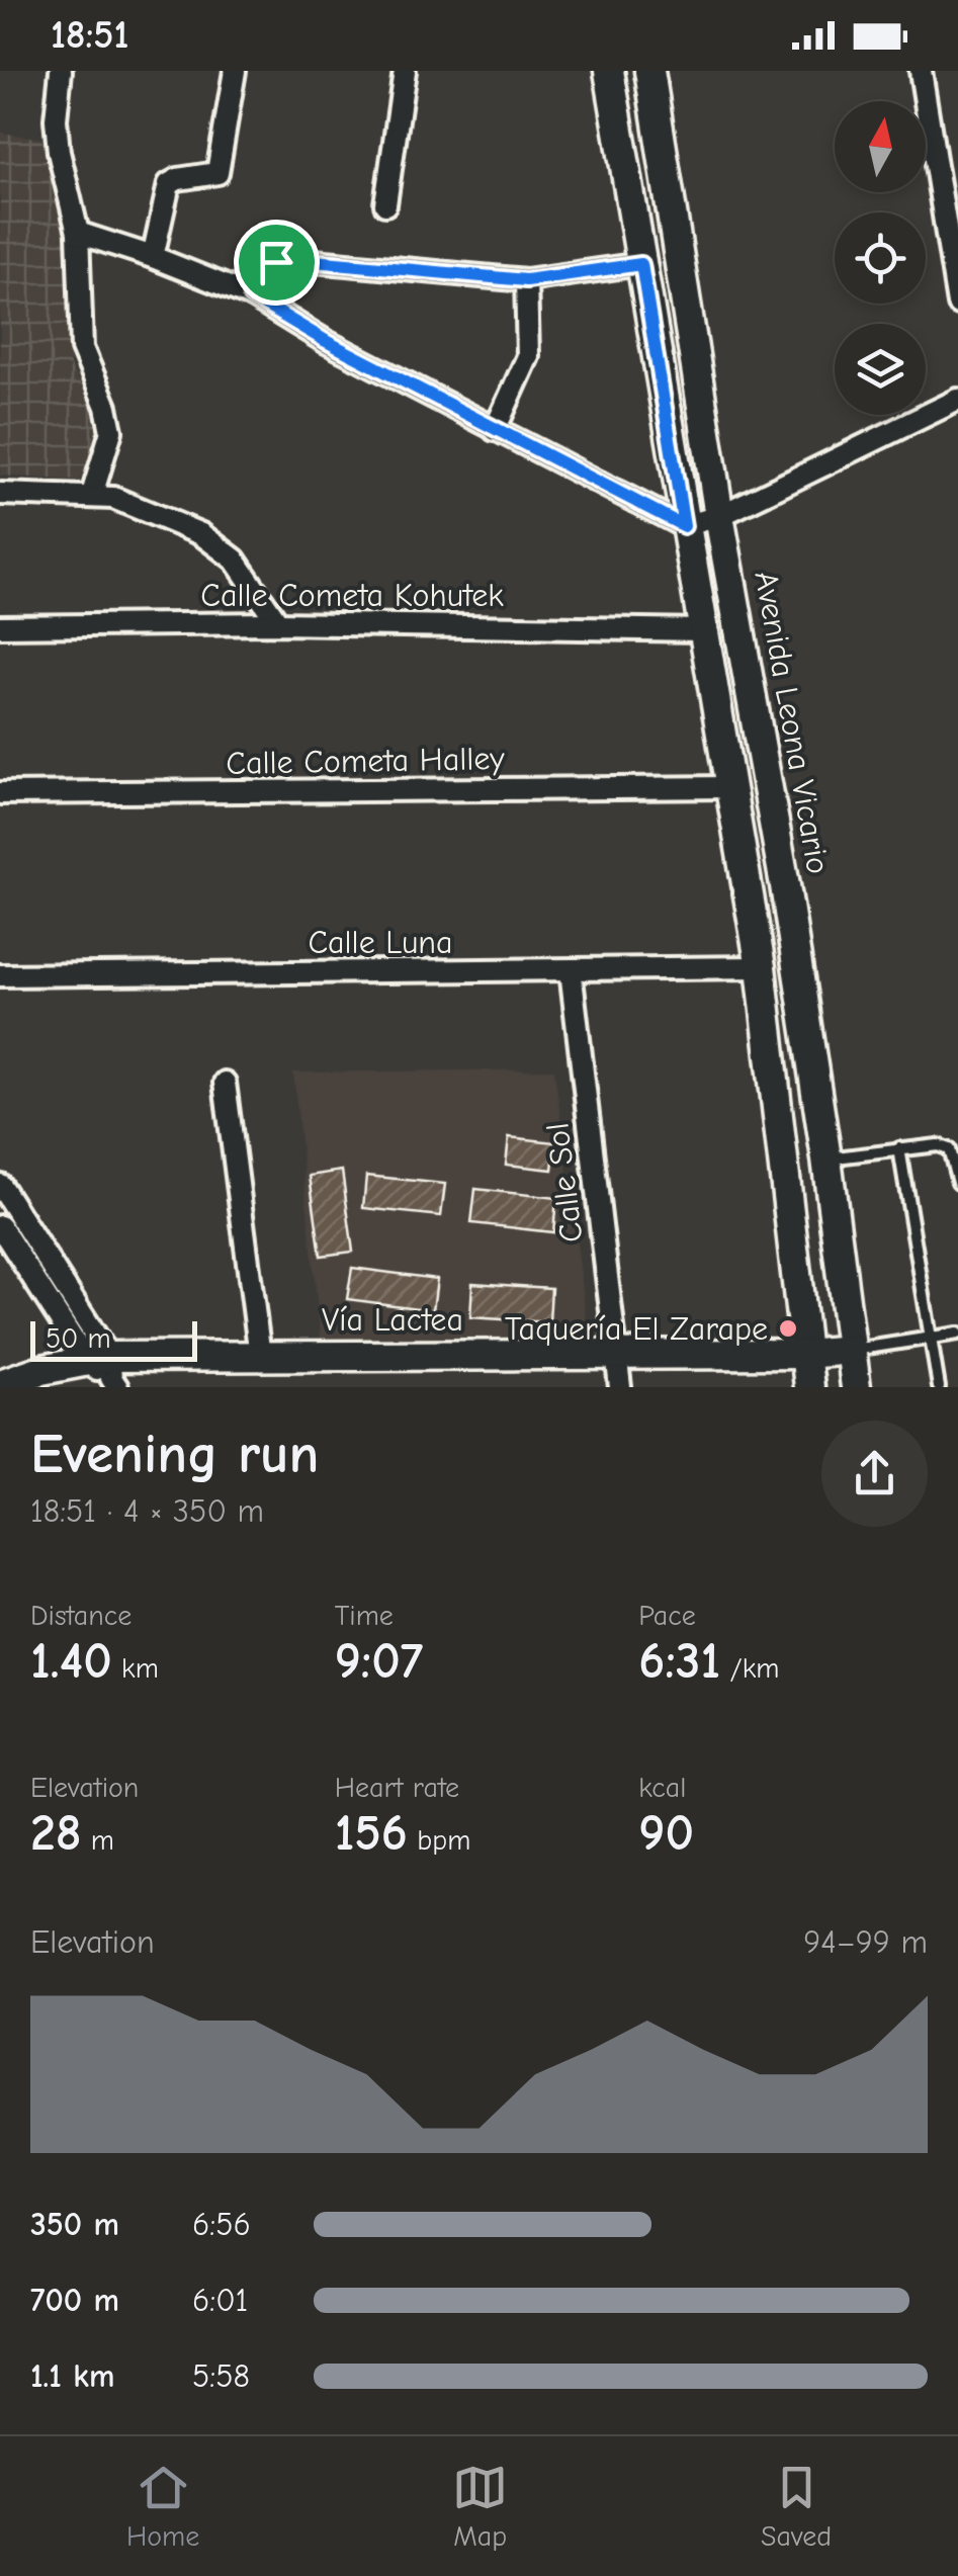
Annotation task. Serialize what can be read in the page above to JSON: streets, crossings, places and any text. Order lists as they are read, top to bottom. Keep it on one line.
{"streets":{"street":["Calle Cometa Kohutek","Avenida Leona Vicario","Calle Cometa Halley","Calle Luna","Calle Sol","Vía Lactea"]},"crossings":[["Avenida Leona Vicario","Vía Lactea"],["Calle Luna","Calle Sol"],["Calle Sol","Vía Lactea"]],"places":["Taquería El Zarape"],"scale_bar":"50 m","north":"top","page":{"status":"18:51","scale":"50 m","heading":["Evening run","18:51 · 4 × 350 m"],"stats":[["Distance","1.40 km"],["Time","9:07"],["Pace","6:31 /km"],["Elevation","28 m"],["Heart rate","156 bpm"],["kcal","90"]],"chart":["Elevation","94–99 m"],"list":[{"name":"350 m","note":"6:56"},{"name":"700 m","note":"6:01"},{"name":"1.1 km","note":"5:58"}],"tabs":["Home","Map","Saved"]}}
